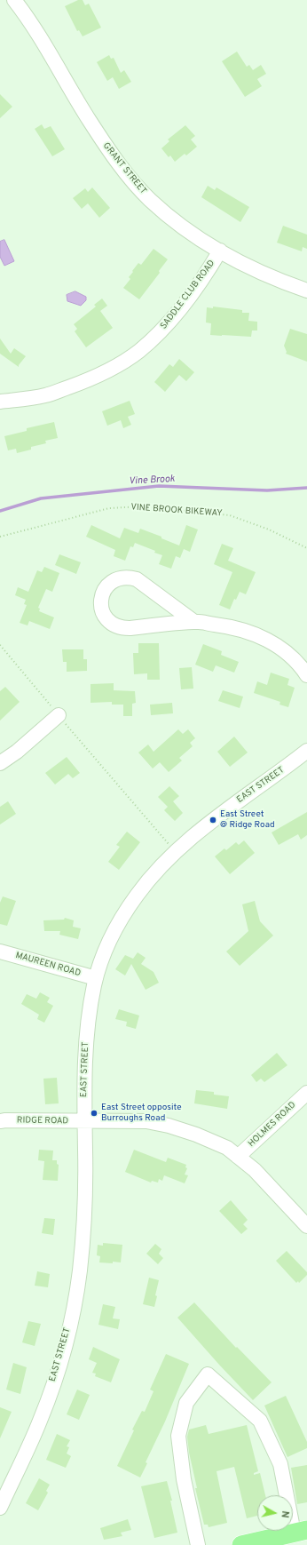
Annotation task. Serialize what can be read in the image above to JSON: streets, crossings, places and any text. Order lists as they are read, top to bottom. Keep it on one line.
{"streets":{"street":["GRANT STREET","SADDLE CLUB ROAD","EAST STREET","MAUREEN ROAD","RIDGE ROAD","HOLMES ROAD"],"path":["VINE BROOK BIKEWAY"]},"crossings":[["GRANT STREET","SADDLE CLUB ROAD"],["EAST STREET","MAUREEN ROAD"],["EAST STREET","RIDGE ROAD"],["RIDGE ROAD","HOLMES ROAD"]],"water":["Vine Brook"],"places":["East Street @ Ridge Road","East Street opposite Burroughs Road"],"north":"right"}
